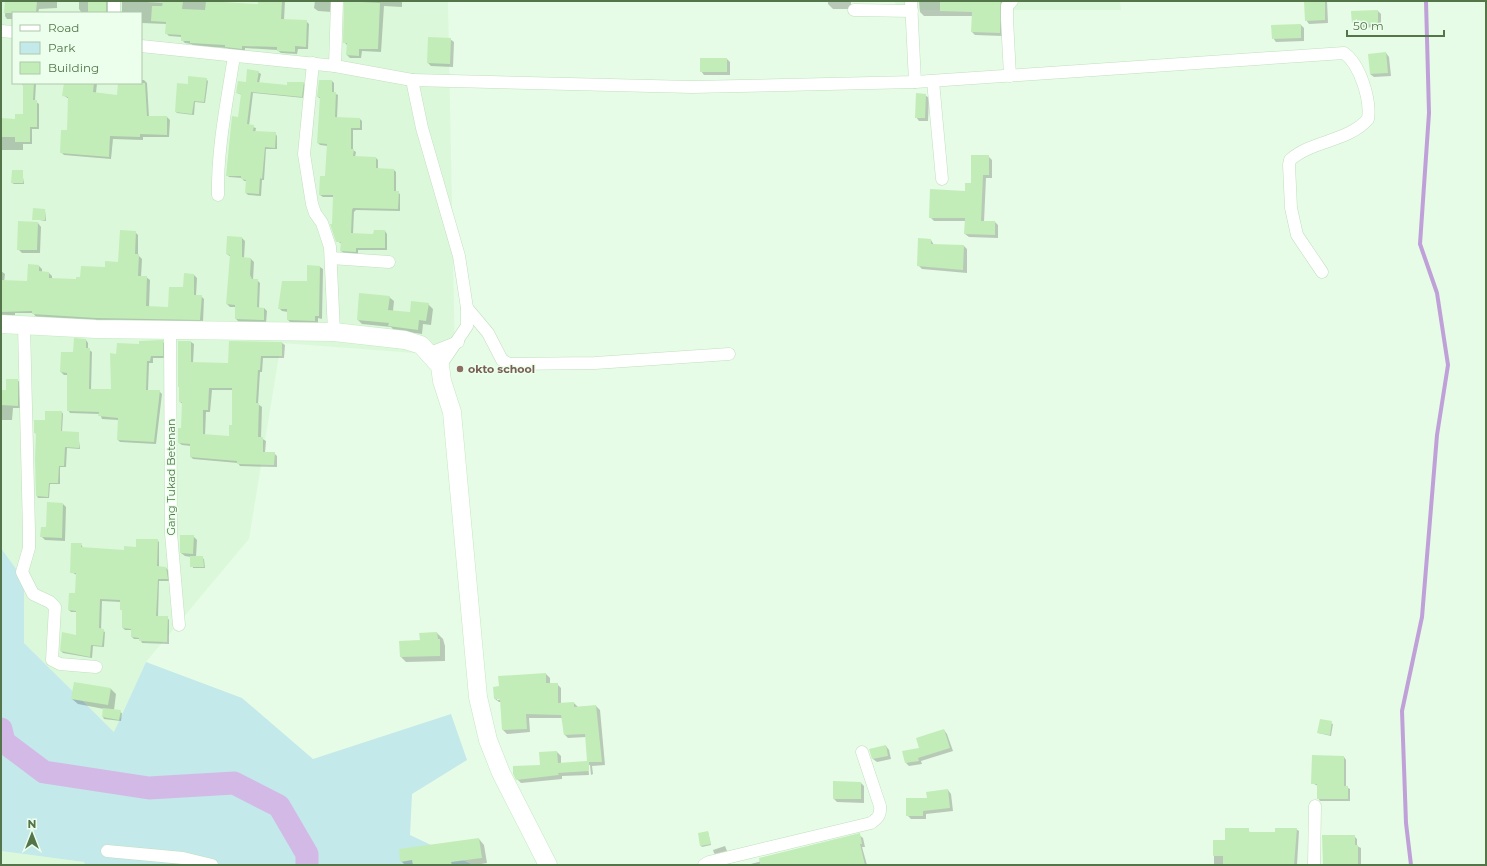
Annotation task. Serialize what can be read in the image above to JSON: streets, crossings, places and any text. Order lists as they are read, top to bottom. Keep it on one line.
{"streets":{"street":["Gang Tukad Betenan"]},"places":["okto school"],"legend":["Road","Park","Building"],"scale_bar":"50 m","north":"top"}
